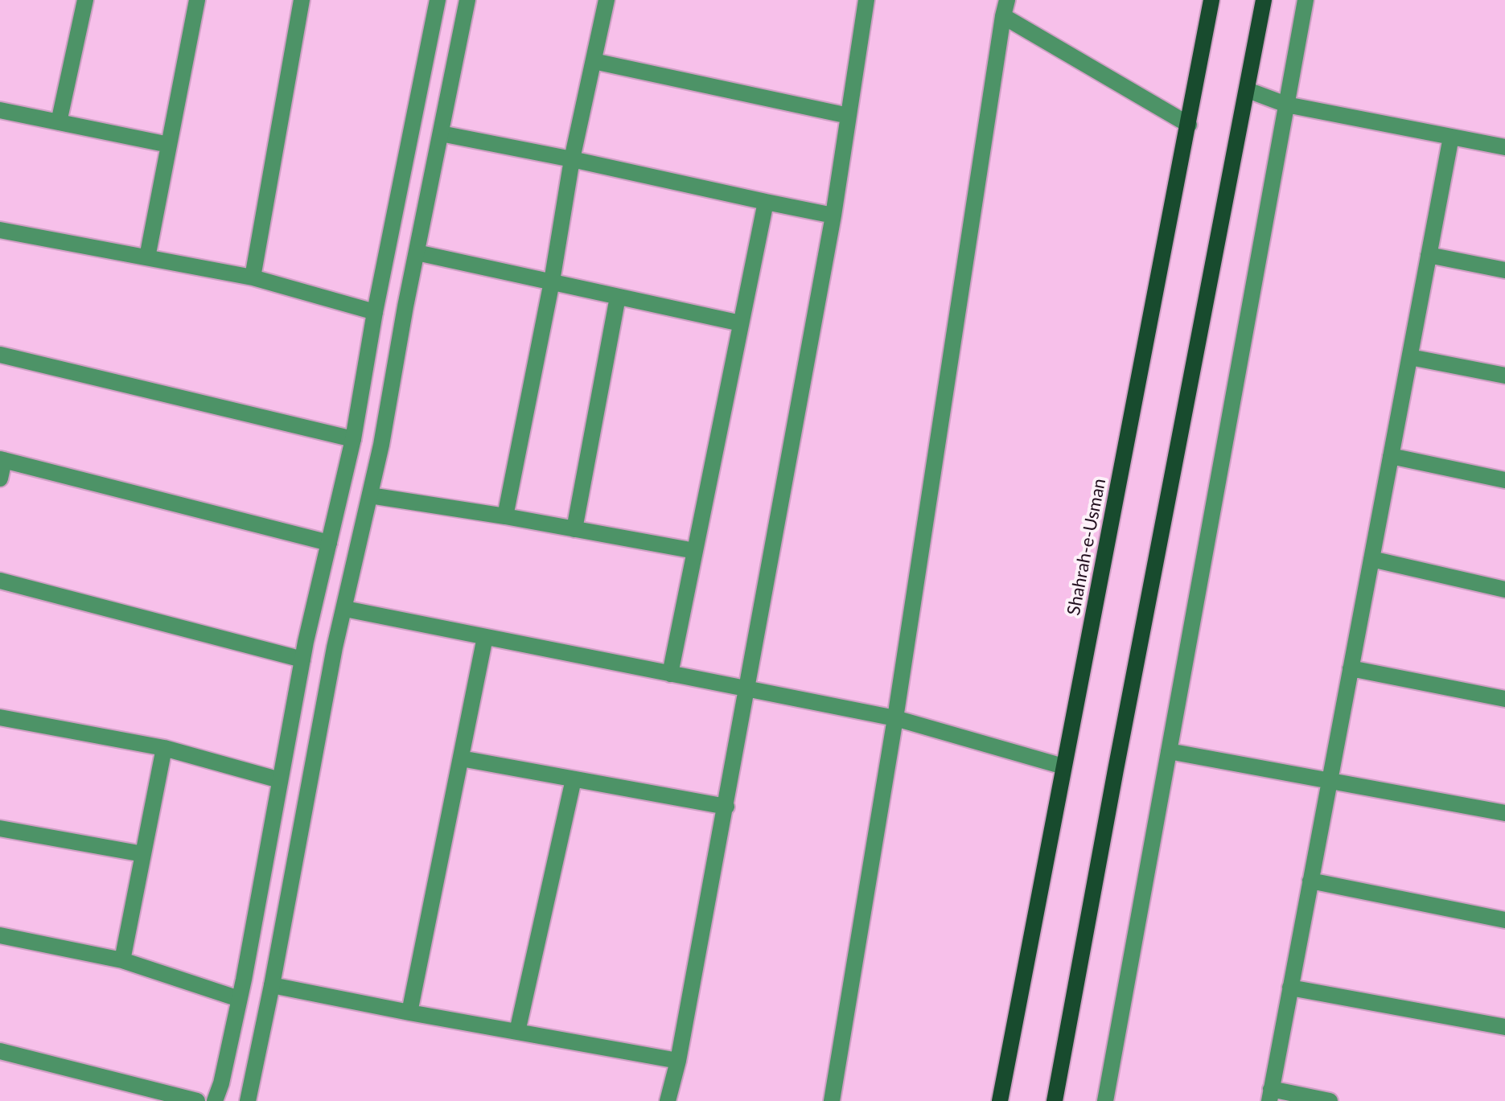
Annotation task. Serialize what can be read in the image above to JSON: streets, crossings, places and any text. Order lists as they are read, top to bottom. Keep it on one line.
{"streets":{"main road":["Shahrah-e-Usman"]}}
